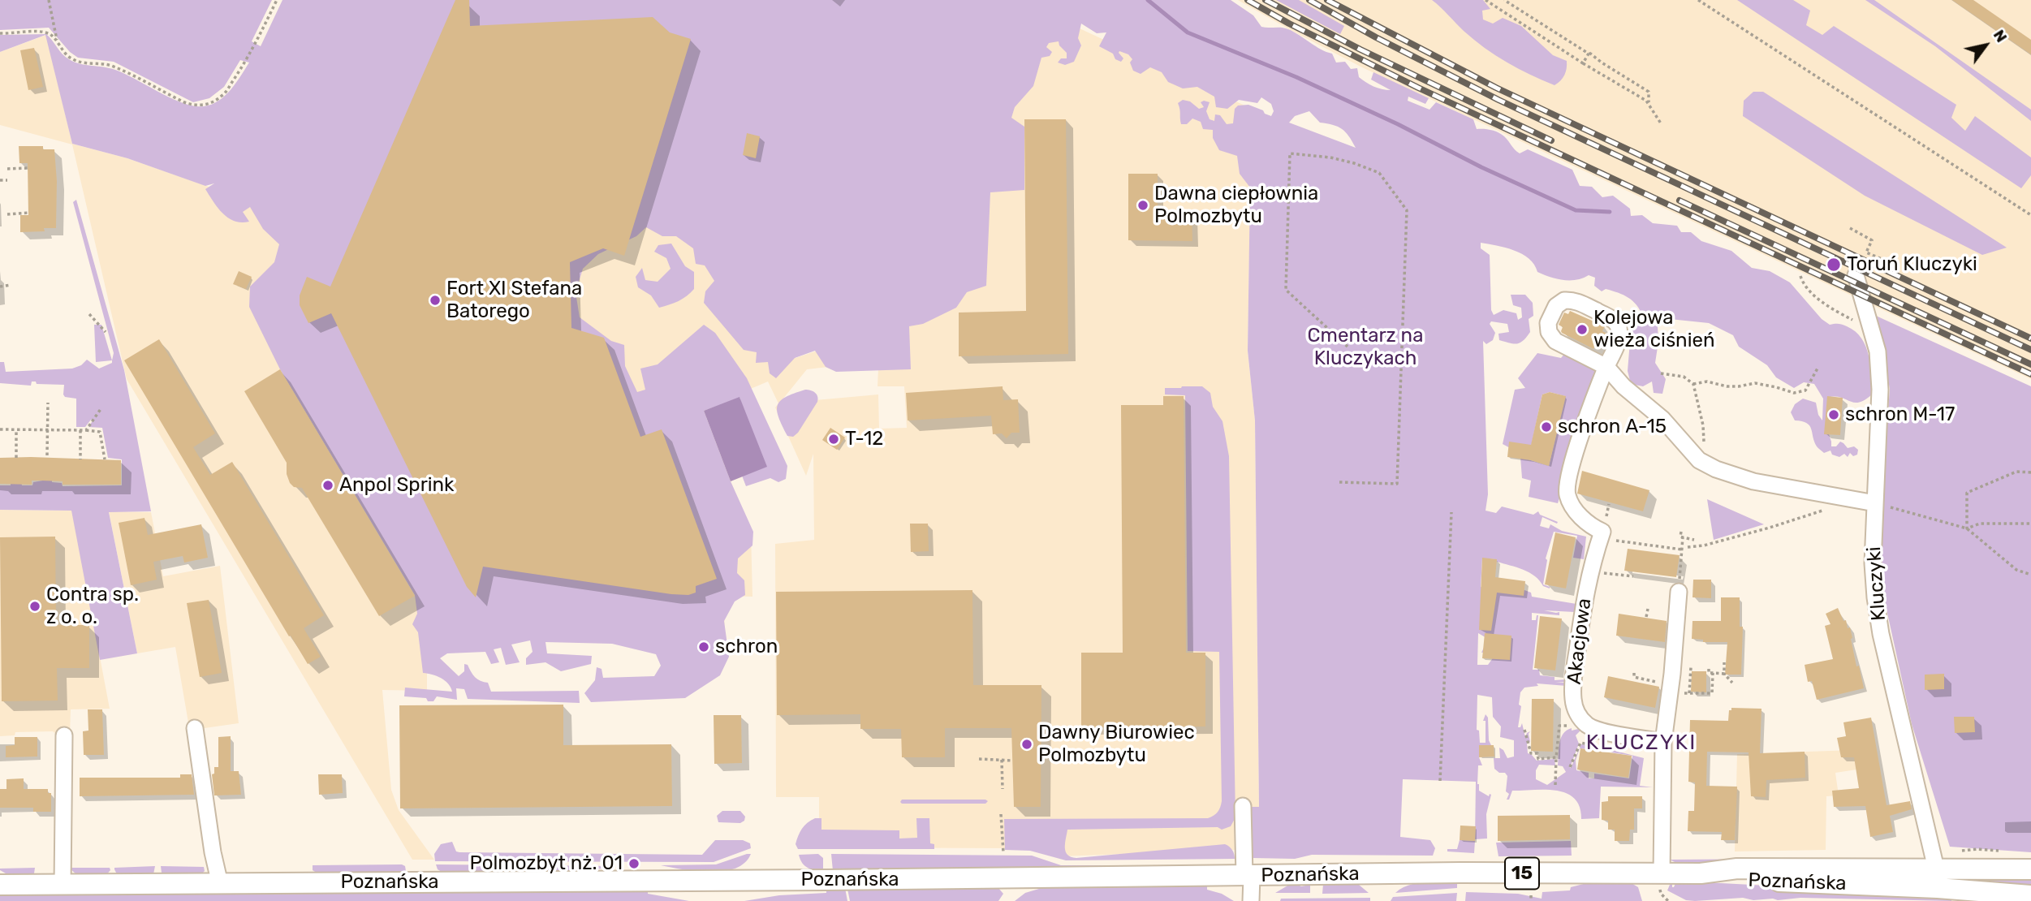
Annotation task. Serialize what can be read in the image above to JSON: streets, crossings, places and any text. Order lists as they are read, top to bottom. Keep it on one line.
{"streets":{"main road":["15","Poznańska"],"street":["Kluczyki","Akacjowa"]},"crossings":[["Kluczyki","Poznańska"]],"districts":["KLUCZYKI"],"parks":["Cmentarz na Kluczykach"],"places":["Dawna ciepłownia Polmozbytu","Toruń Kluczyki","Fort XI Stefana Batorego","Kolejowa wieża ciśnień","schron M-17","schron A-15","T-12","Anpol Sprink","Contra sp. z o. o.","schron","Dawny Biurowiec Polmozbytu","Polmozbyt nż. 01"],"north":"top right"}
